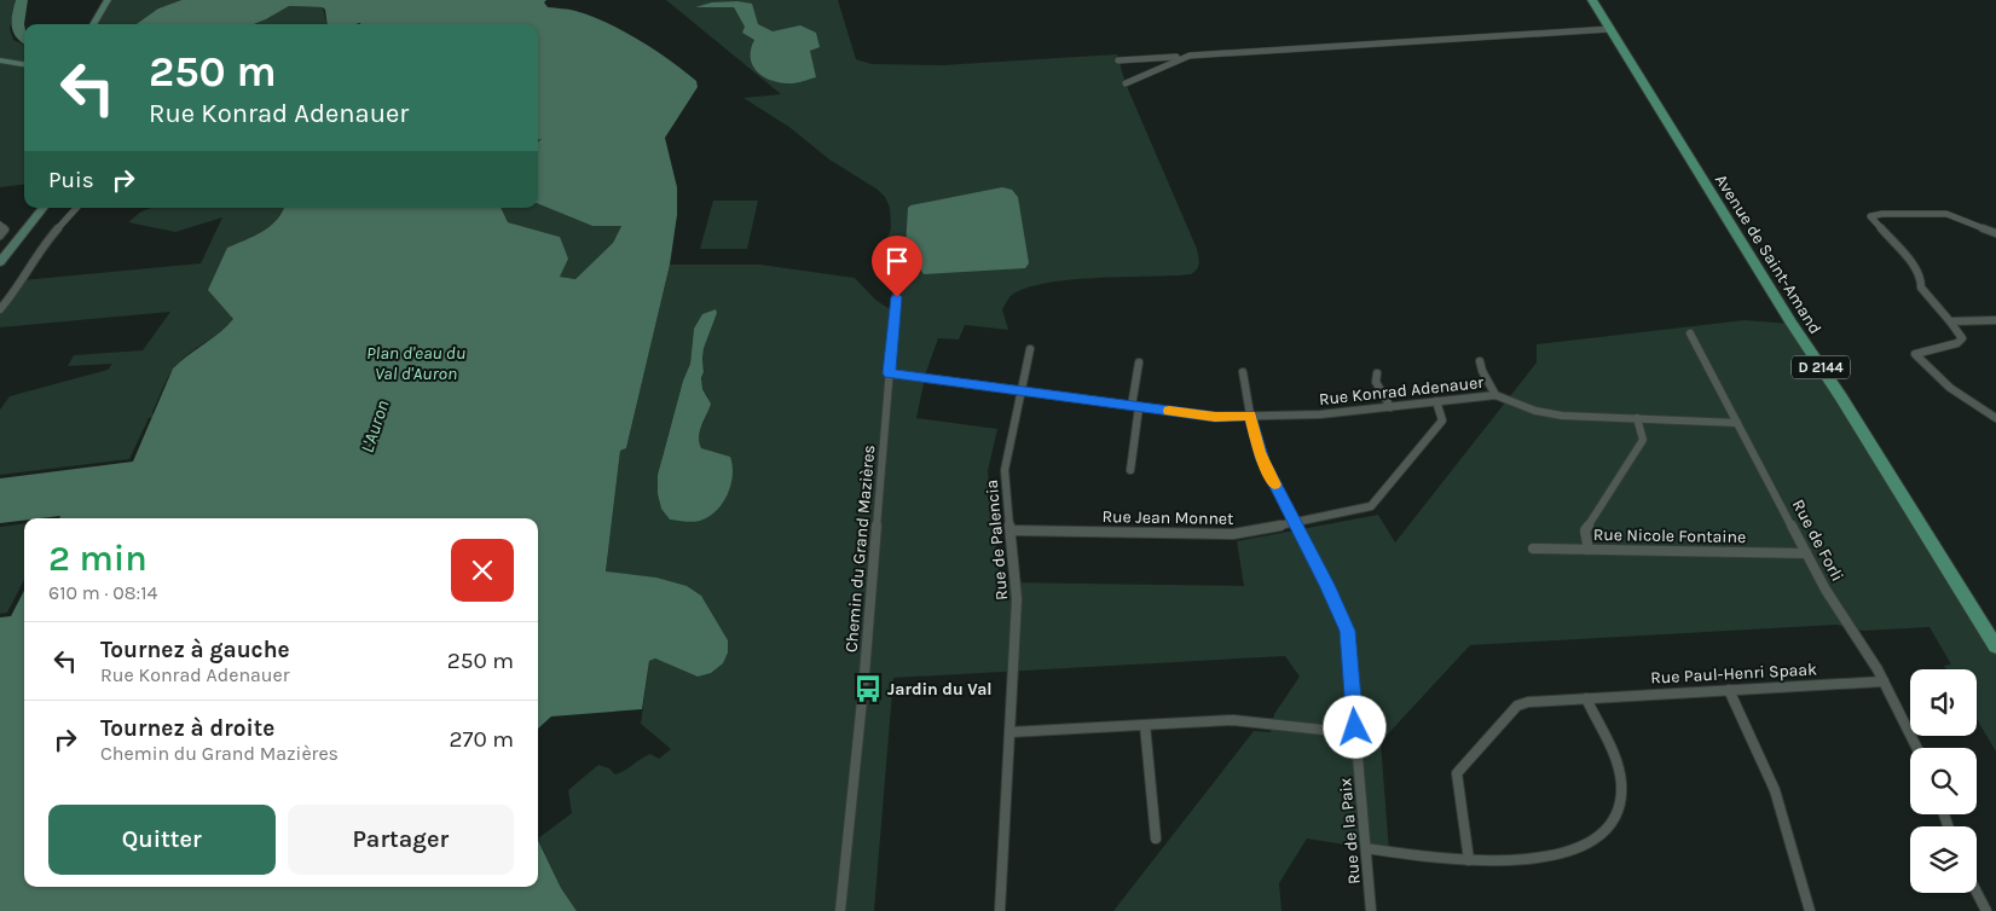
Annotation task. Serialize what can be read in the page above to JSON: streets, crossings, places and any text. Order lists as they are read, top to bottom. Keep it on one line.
{"streets":{"main road":["Avenue de Saint-Amand","D 2144"],"street":["Rue Konrad Adenauer","Rue Jean Monnet","Rue Nicole Fontaine","Rue de Palencia","Rue de Forli","Chemin du Grand Mazières","Rue Paul-Henri Spaak","Rue de la Paix"]},"crossings":[["Rue Konrad Adenauer","Rue Jean Monnet"],["Rue Konrad Adenauer","Rue de Palencia"],["Rue Konrad Adenauer","Rue de Forli"],["Rue Konrad Adenauer","Chemin du Grand Mazières"],["Rue Konrad Adenauer","Rue de la Paix"],["Rue Jean Monnet","Rue de Palencia"],["Rue Jean Monnet","Rue de la Paix"],["Rue Nicole Fontaine","Rue de Forli"],["Rue de Forli","Rue Paul-Henri Spaak"]],"water":["Plan d'eau du Val d'Auron","L'Auron"],"places":{"bus stop":["Jardin du Val"]},"page":{"turn":["250 m","Rue Konrad Adenauer"],"then":"Puis","heading":["2 min","610 m · 08:14"],"list":[{"name":"Tournez à gauche","note":"Rue Konrad Adenauer","value":"250 m"},{"name":"Tournez à droite","note":"Chemin du Grand Mazières","value":"270 m"}],"buttons":["Quitter","Partager"]}}
